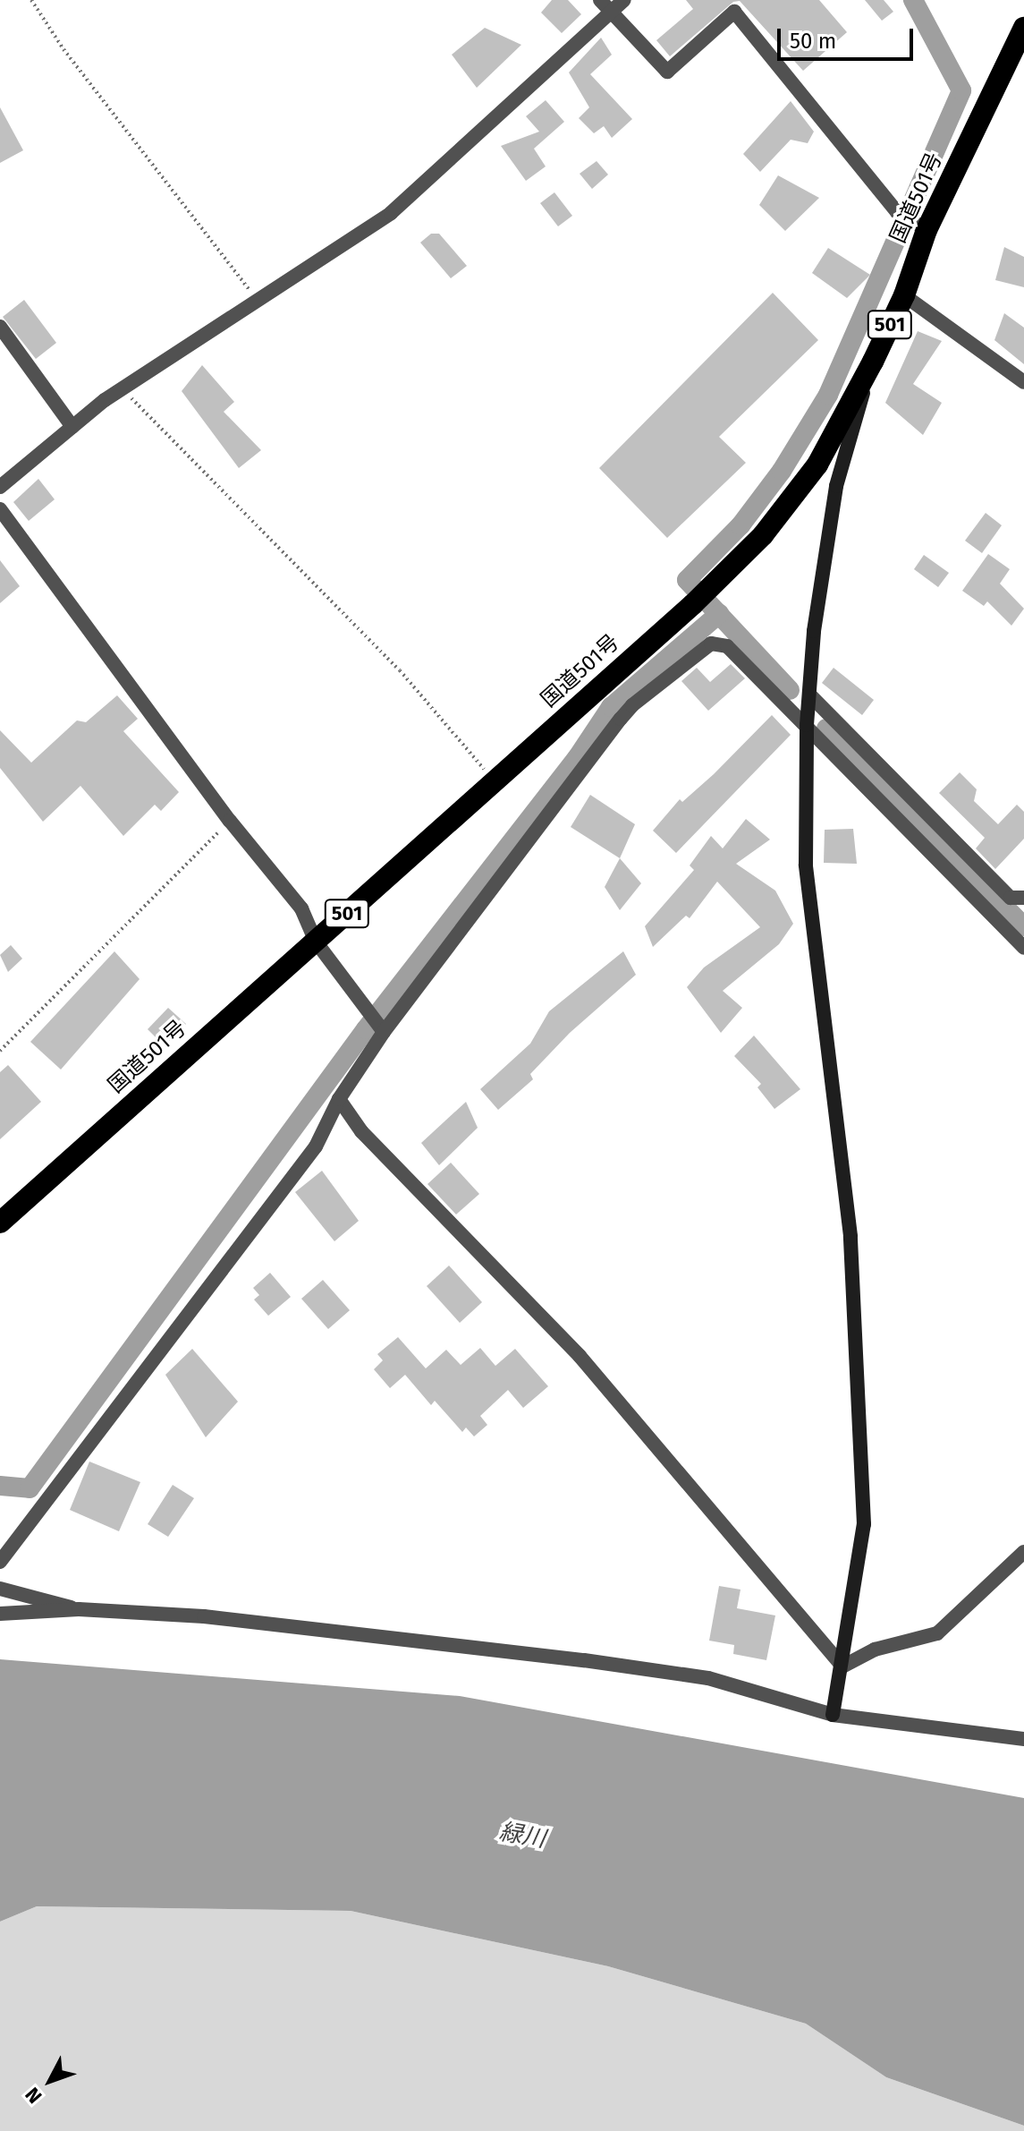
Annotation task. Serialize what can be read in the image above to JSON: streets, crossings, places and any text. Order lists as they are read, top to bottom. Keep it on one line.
{"streets":{"highway":["国道501号","501"]},"water":["緑川"],"scale_bar":"50 m","north":"bottom left"}
